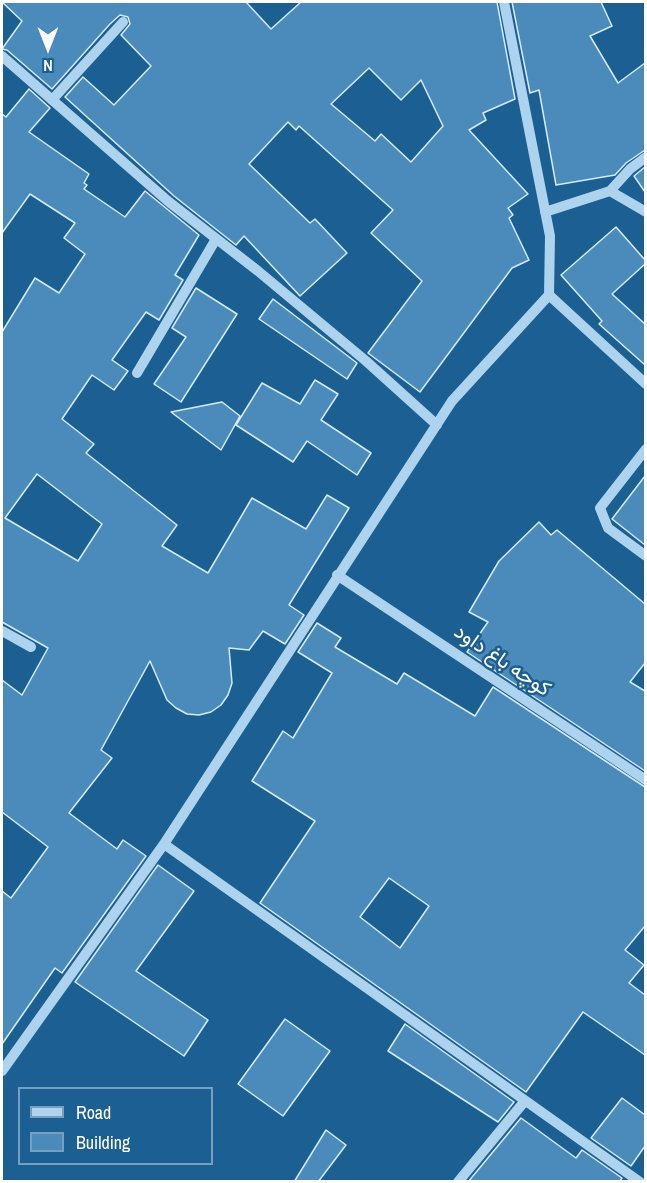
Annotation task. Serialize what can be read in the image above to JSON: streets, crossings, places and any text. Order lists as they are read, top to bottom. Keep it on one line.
{"streets":{"street":["کوچه باغ داود"]},"legend":["Road","Building"],"north":"bottom"}
